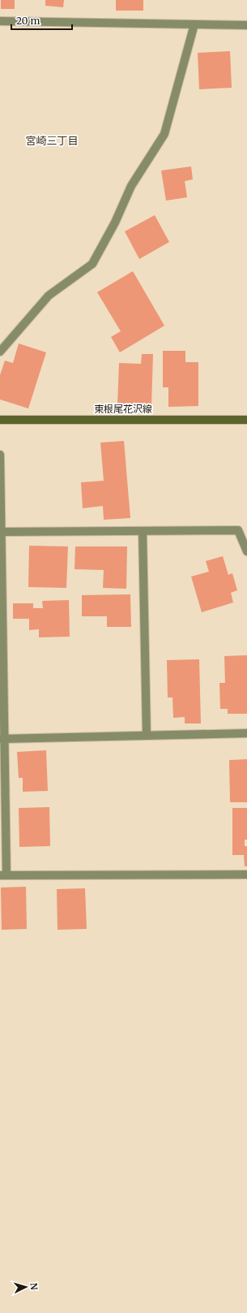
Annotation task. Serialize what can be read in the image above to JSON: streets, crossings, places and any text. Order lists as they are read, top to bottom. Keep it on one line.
{"streets":{"main road":["東根尾花沢線"]},"districts":["宮崎三丁目"],"scale_bar":"20 m","north":"right"}
